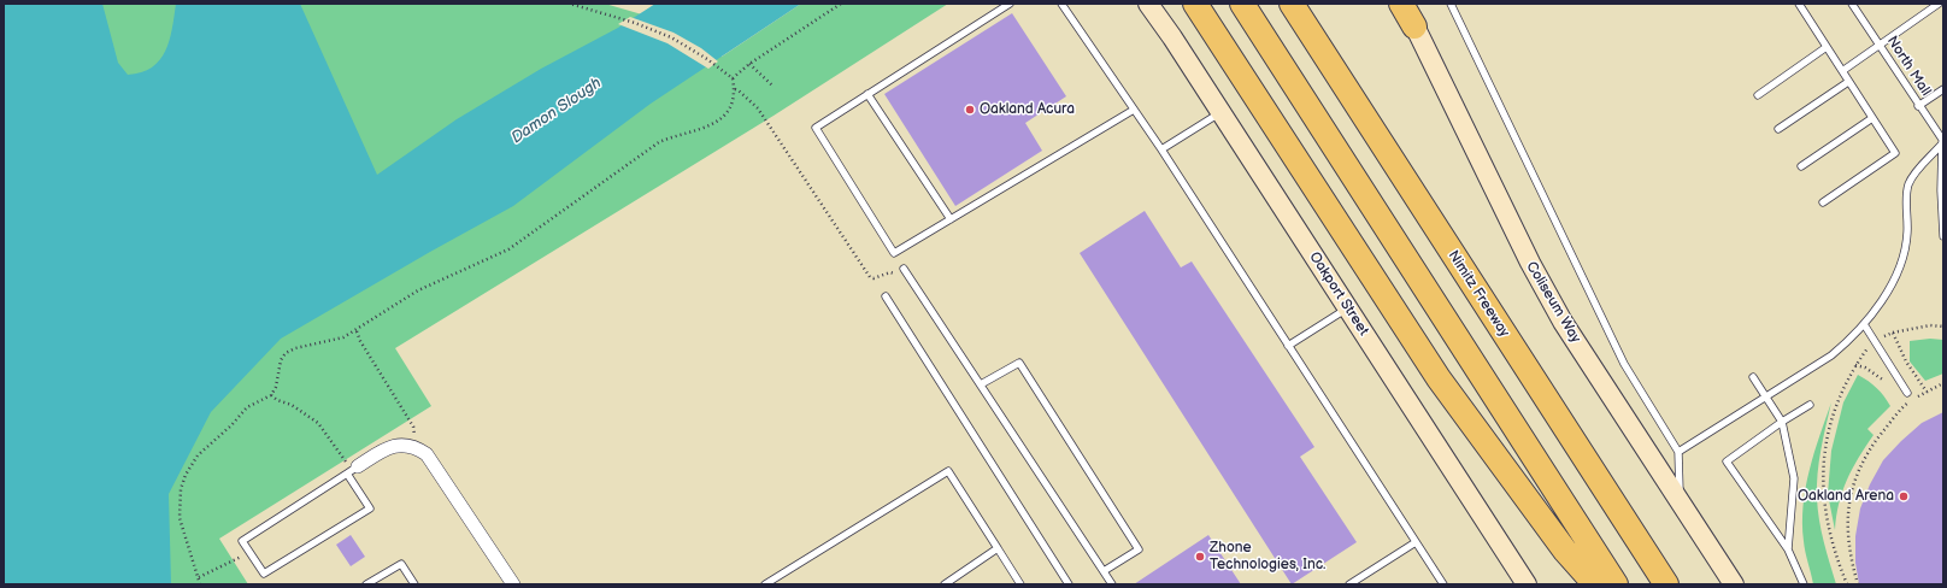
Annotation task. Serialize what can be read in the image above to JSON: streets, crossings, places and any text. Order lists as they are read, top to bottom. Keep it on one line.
{"streets":{"highway":["Nimitz Freeway"],"main road":["Oakport Street","Coliseum Way"],"lane":["North Mall"]},"water":["Damon Slough"],"places":["Oakland Acura","Oakland Arena","Zhone Technologies, Inc."]}
